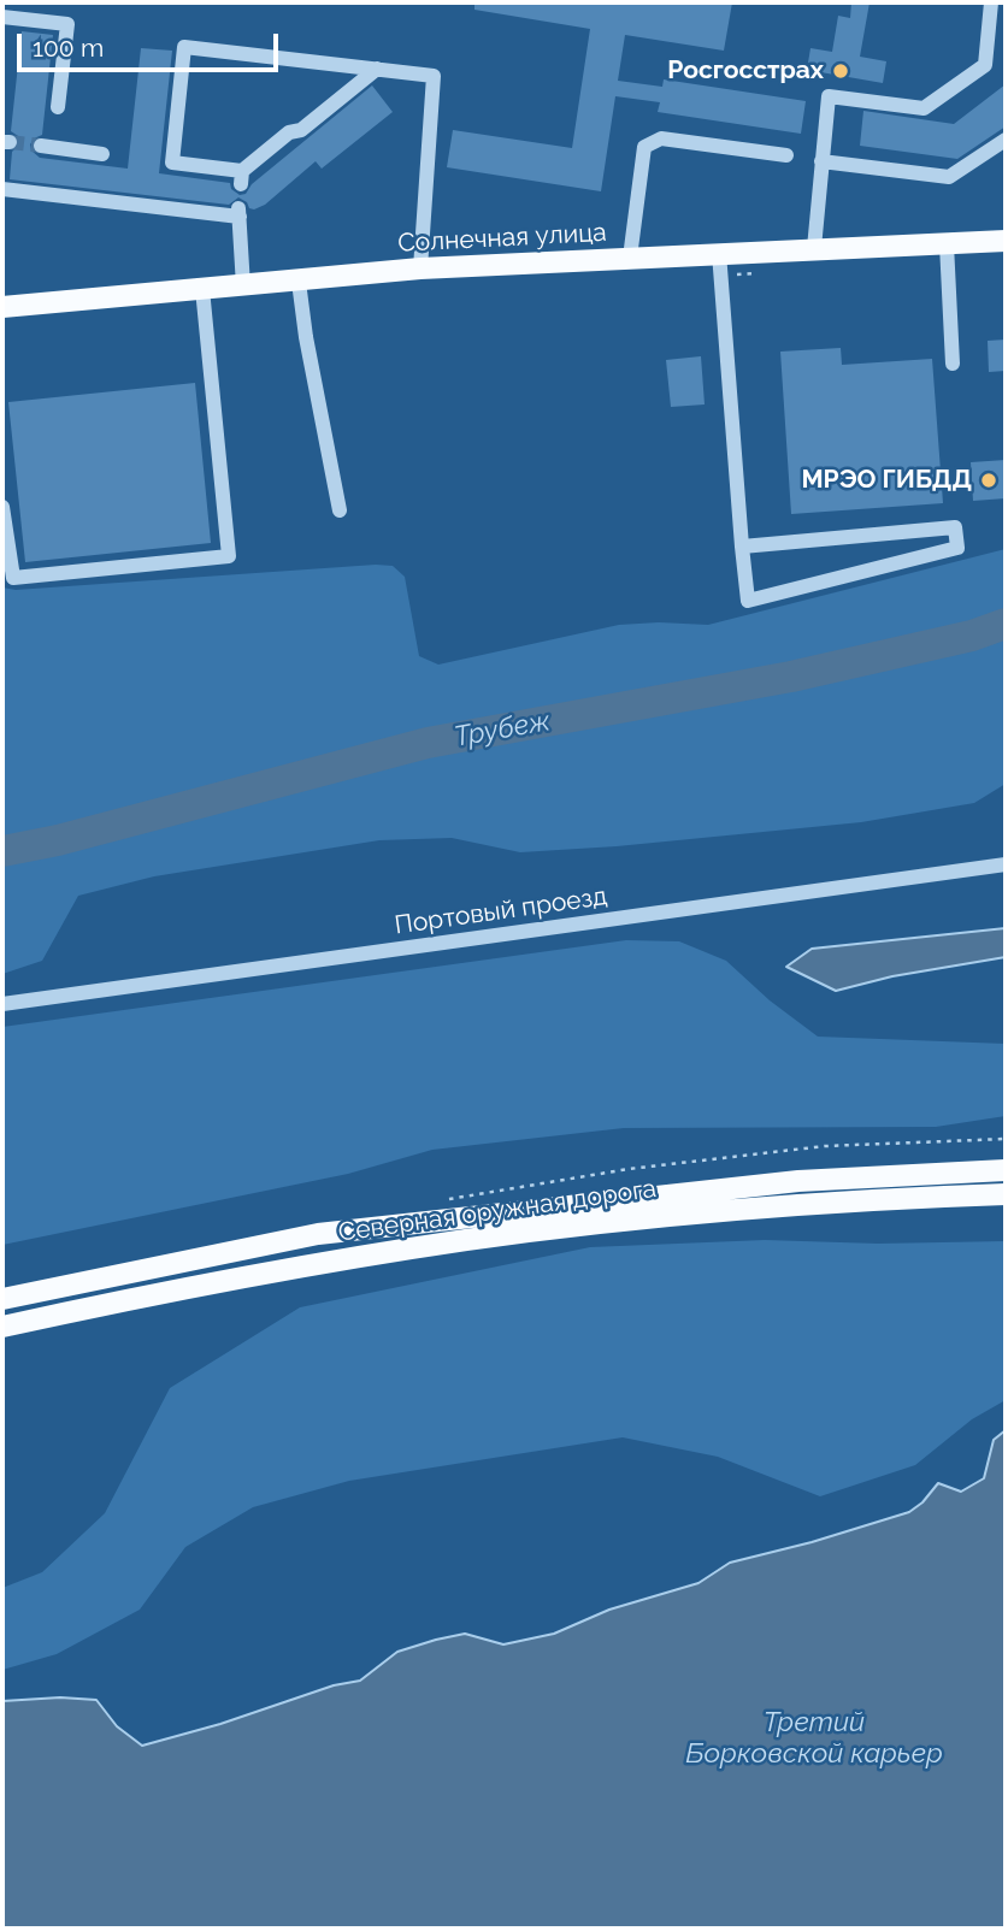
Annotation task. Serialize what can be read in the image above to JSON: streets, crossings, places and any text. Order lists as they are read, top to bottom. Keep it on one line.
{"streets":{"main road":["Солнечная улица","Северная оружная дорога"],"lane":["Портовый проезд"]},"water":["Трубеж","Третий Борковской карьер"],"places":["Росгосстрах","МРЭО ГИБДД"],"scale_bar":"100 m"}
